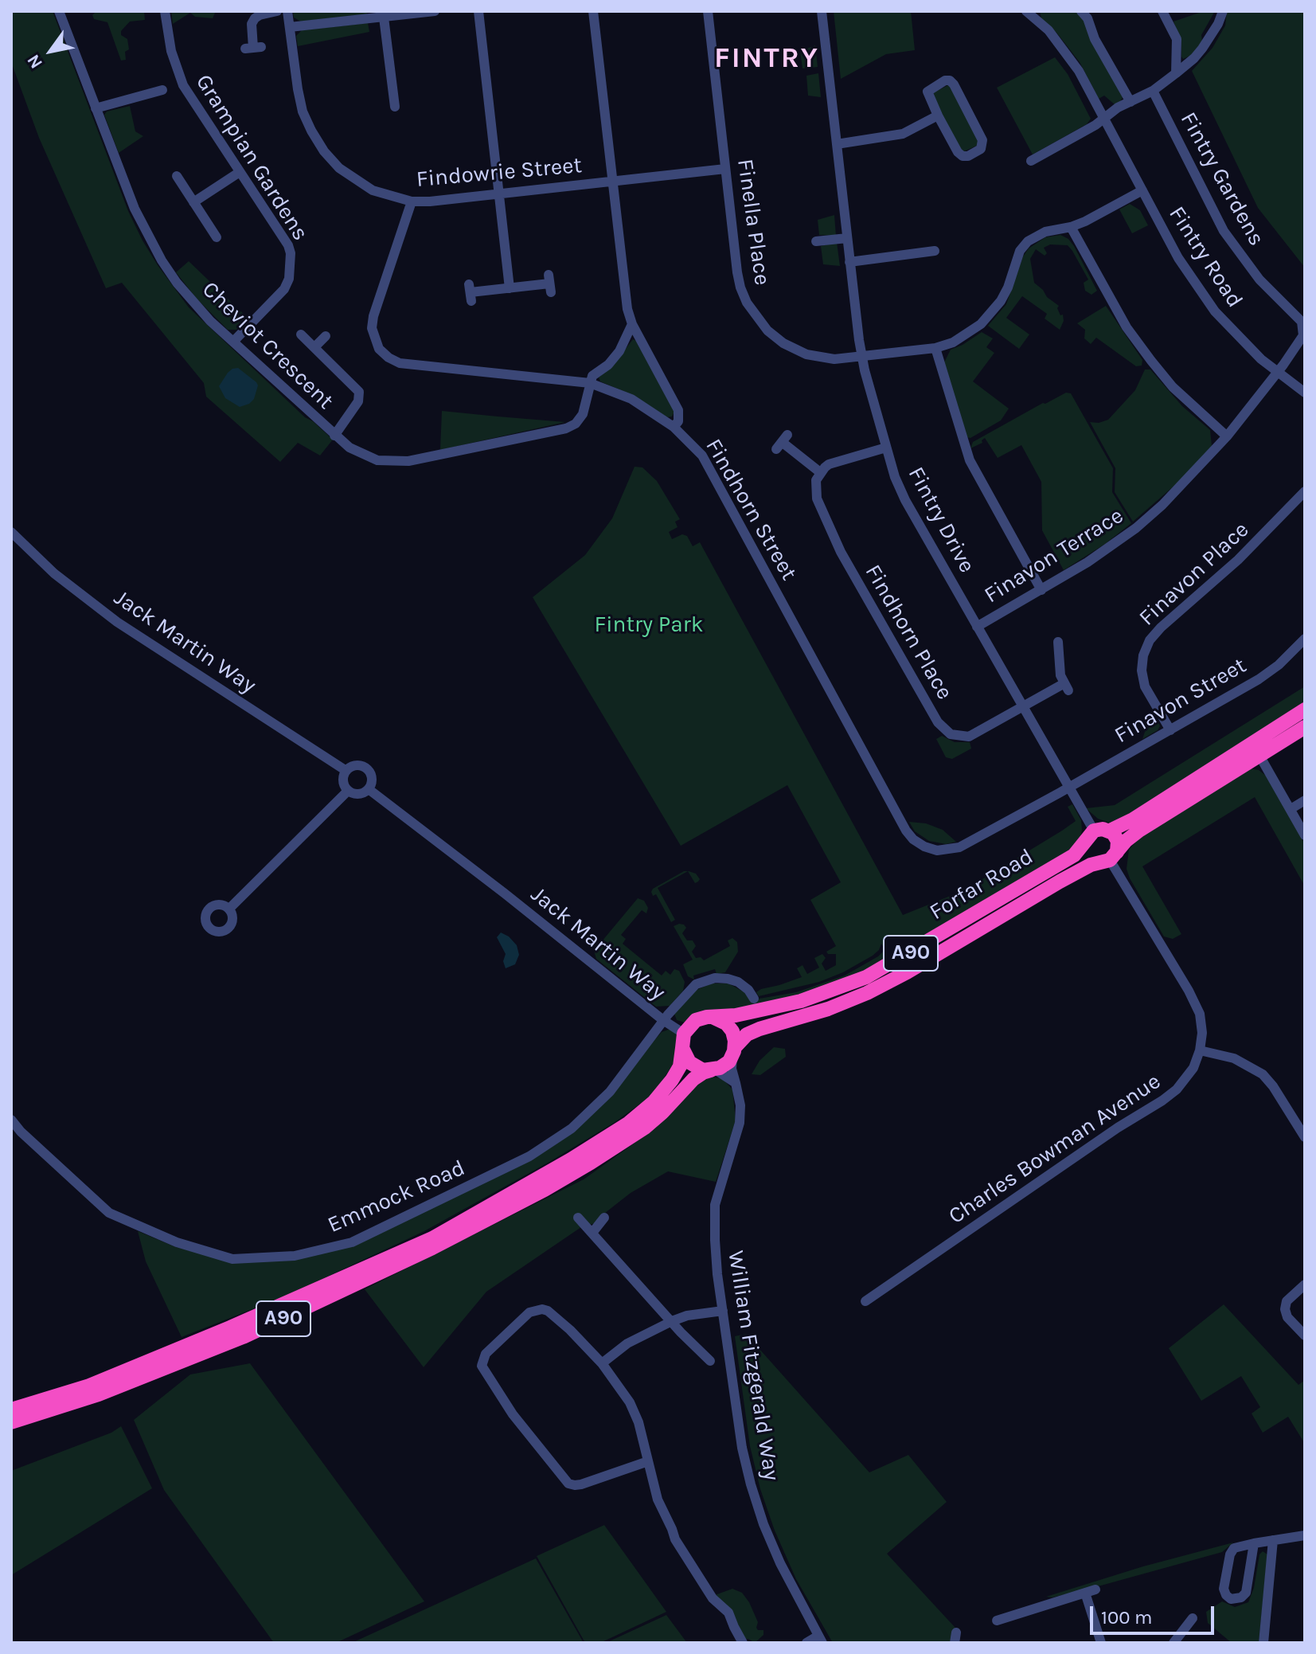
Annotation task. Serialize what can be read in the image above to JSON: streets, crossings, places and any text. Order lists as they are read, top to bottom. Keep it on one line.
{"streets":{"highway":["Forfar Road","A90"],"street":["Grampian Gardens","Findowrie Street","Fintry Gardens","Finella Place","Fintry Road","Cheviot Crescent","Findhorn Street","Fintry Drive","Finavon Terrace","Finavon Place","Findhorn Place","Jack Martin Way","Finavon Street","Charles Bowman Avenue","Emmock Road","William Fitzgerald Way"]},"crossings":[["Grampian Gardens","Cheviot Crescent"],["Findowrie Street","Finella Place"],["Findowrie Street","Findhorn Street"],["Fintry Gardens","Fintry Road"],["Fintry Gardens","Finavon Terrace"],["Finella Place","Fintry Road"],["Finella Place","Fintry Drive"],["Fintry Road","Finavon Terrace"],["Cheviot Crescent","Findhorn Street"],["Findhorn Street","Fintry Drive"],["Findhorn Street","Finavon Street"],["Fintry Drive","Finavon Terrace"],["Fintry Drive","Findhorn Place"],["Fintry Drive","Finavon Street"],["Fintry Drive","Forfar Road"],["Fintry Drive","Charles Bowman Avenue"],["Finavon Place","Finavon Street"],["Jack Martin Way","Forfar Road"],["Jack Martin Way","A90"],["Jack Martin Way","Emmock Road"],["Jack Martin Way","William Fitzgerald Way"],["Forfar Road","A90"],["Forfar Road","Charles Bowman Avenue"],["Forfar Road","William Fitzgerald Way"],["A90","William Fitzgerald Way"]],"districts":["FINTRY"],"parks":["Fintry Park"],"scale_bar":"100 m","north":"bottom left"}
